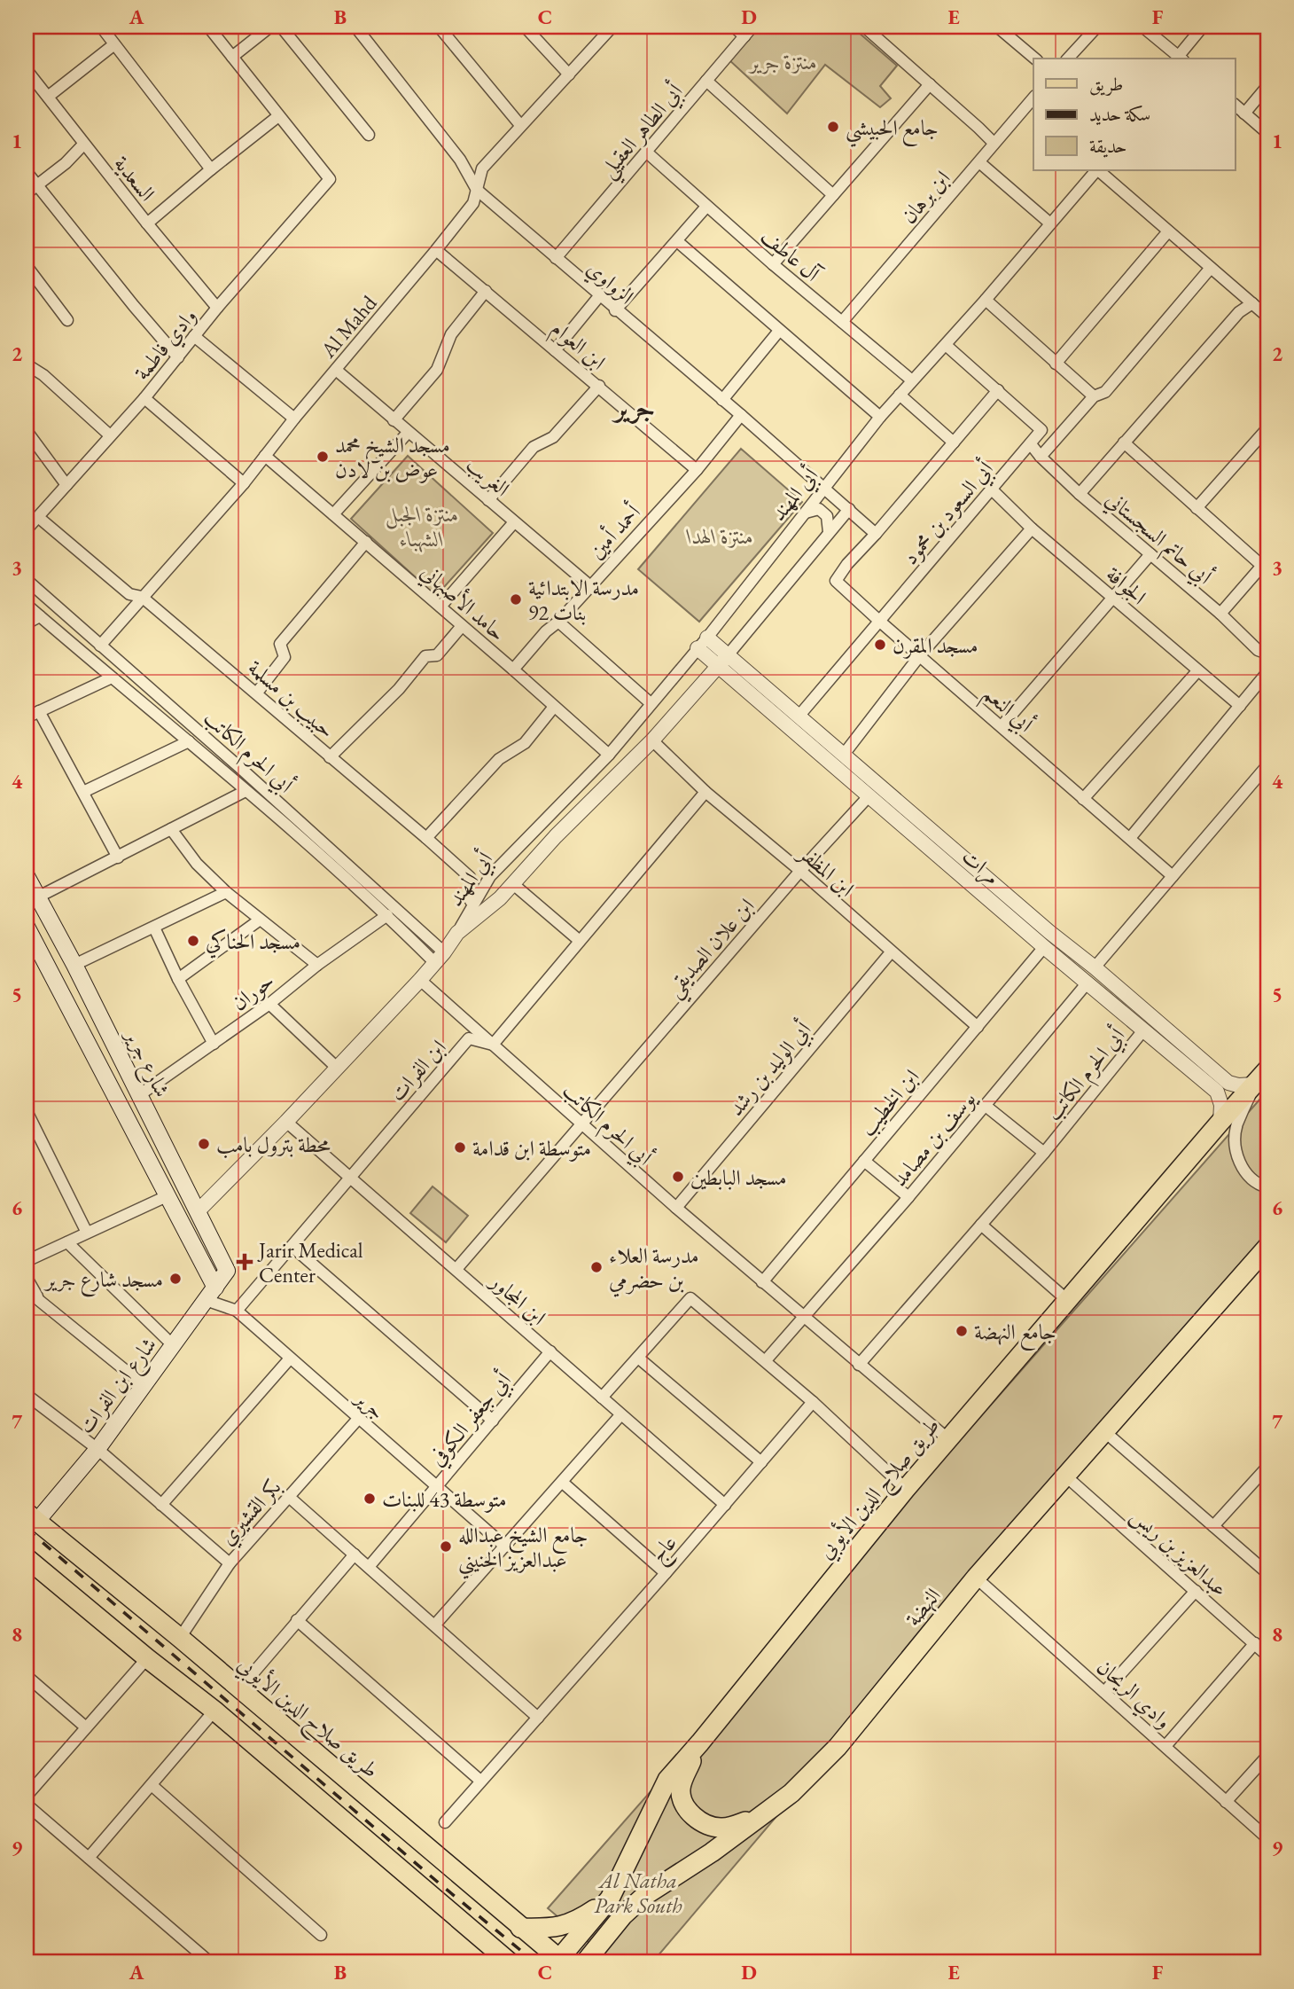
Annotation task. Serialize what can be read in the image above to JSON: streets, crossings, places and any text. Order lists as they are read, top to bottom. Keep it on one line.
{"streets":{"main road":["شارع جرير","شارع ابن الفرات","طريق صلاح الدين الأيوبي","النهضة"],"street":["أبي الطاهر العقيلي","السعدية","ابن برهان","آل عاطف","الزواوي","Al Mahd","وادي فاطمة","ابن العوام","الغريب","أبي المهند","أبي السعود بن محمود","أحمد أمين","أبي حاتم السجستاني","الجوافة","حامد الأصبهاني","حبيب بن مسلمة","أبي النعم","أبي الحرم الكاتب","مرات","ابن المظفر","ابن علان الصديقي","حوران","أبي الوليد بن رشد","ابن الفرات","ابن الخطيب","يوسف بن مصامد","ابن المجاور","جرير","أبي جعفر الكوفي","بكر القشيري","عاج","عبدالعزيز بن ريس","وادي الريحان"]},"crossings":[["أبي الطاهر العقيلي","آل عاطف"],["أبي الطاهر العقيلي","الزواوي"],["السعدية","وادي فاطمة"],["ابن برهان","آل عاطف"],["آل عاطف","أبي المهند"],["الزواوي","Al Mahd"],["الزواوي","أبي المهند"],["الزواوي","أحمد أمين"],["الزواوي","أبي النعم"],["Al Mahd","ابن العوام"],["Al Mahd","الغريب"],["Al Mahd","حامد الأصبهاني"],["Al Mahd","حبيب بن مسلمة"],["Al Mahd","أبي الحرم الكاتب"],["وادي فاطمة","حبيب بن مسلمة"],["ابن العوام","أحمد أمين"],["الغريب","أحمد أمين"],["أبي المهند","حامد الأصبهاني"],["أبي المهند","حبيب بن مسلمة"],["أبي المهند","أبي الحرم الكاتب"],["أبي المهند","مرات"],["أبي المهند","ابن المظفر"],["أبي المهند","شارع جرير"],["أبي المهند","ابن المجاور"],["أبي السعود بن محمود","أبي حاتم السجستاني"],["أبي السعود بن محمود","الجوافة"],["أبي السعود بن محمود","أبي النعم"],["أبي السعود بن محمود","مرات"],["أحمد أمين","حامد الأصبهاني"],["أبي الحرم الكاتب","مرات"],["أبي الحرم الكاتب","ابن علان الصديقي"],["أبي الحرم الكاتب","حوران"],["أبي الحرم الكاتب","أبي الوليد بن رشد"],["أبي الحرم الكاتب","ابن الفرات"],["أبي الحرم الكاتب","ابن الخطيب"],["أبي الحرم الكاتب","يوسف بن مصامد"],["أبي الحرم الكاتب","طريق صلاح الدين الأيوبي"],["مرات","ابن علان الصديقي"],["مرات","ابن الخطيب"],["مرات","يوسف بن مصامد"],["مرات","طريق صلاح الدين الأيوبي"],["ابن المظفر","ابن علان الصديقي"],["ابن المظفر","أبي الوليد بن رشد"],["ابن المظفر","ابن الخطيب"],["ابن علان الصديقي","ابن المجاور"],["حوران","شارع جرير"],["شارع جرير","شارع ابن الفرات"],["شارع جرير","جرير"],["ابن الفرات","ابن المجاور"],["ابن الفرات","جرير"],["ابن المجاور","أبي جعفر الكوفي"],["ابن المجاور","عاج"],["شارع ابن الفرات","جرير"],["شارع ابن الفرات","طريق صلاح الدين الأيوبي"],["جرير","أبي جعفر الكوفي"],["جرير","بكر القشيري"],["طريق صلاح الدين الأيوبي","بكر القشيري"],["عبدالعزيز بن ريس","النهضة"],["النهضة","وادي الريحان"]],"districts":["جرير"],"parks":["منتزة جرير","منتزة الجبل الشهباء","منتزة الهدا","Al Natha Park South"],"places":{"other":["جامع الحبيشي","مسجد الشيخ محمد عوض بن لادن","مدرسة الابتدائية 92 بنات","مسجد المقرن","مسجد الحناكي","محطة بترول بامب","متوسطة ابن قدامة","مسجد البابطين","مدرسة العلاء بن حضرمي","مسجد شارع جرير","جامع النهضة","متوسطة 43 للبنات","جامع الشيخ عبدالله عبدالعزيز الخنيني"],"health":["Jarir Medical Center"]},"legend":["طريق","سكة حديد","حديقة"],"grid":{"columns":["A","B","C","D","E","F"],"rows":["1","2","3","4","5","6","7","8","9"]}}
